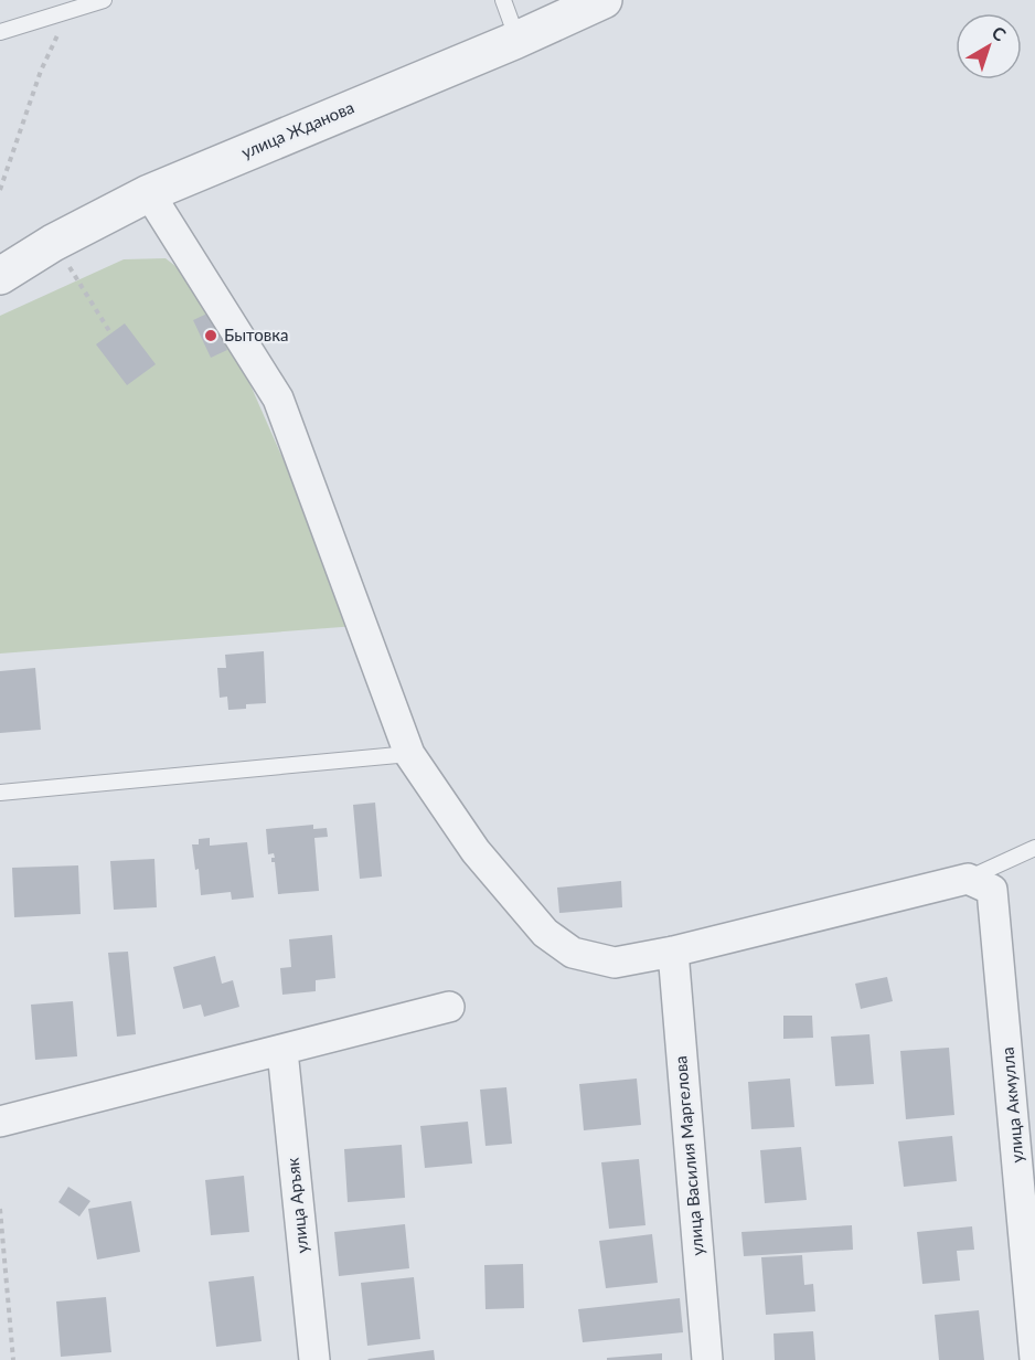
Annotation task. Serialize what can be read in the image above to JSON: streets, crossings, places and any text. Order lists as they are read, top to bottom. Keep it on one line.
{"streets":{"street":["улица Жданова","улица Акмулла","улица Василия Маргелова","улица Аръяк"]},"places":["Бытовка"],"north":"top right"}
